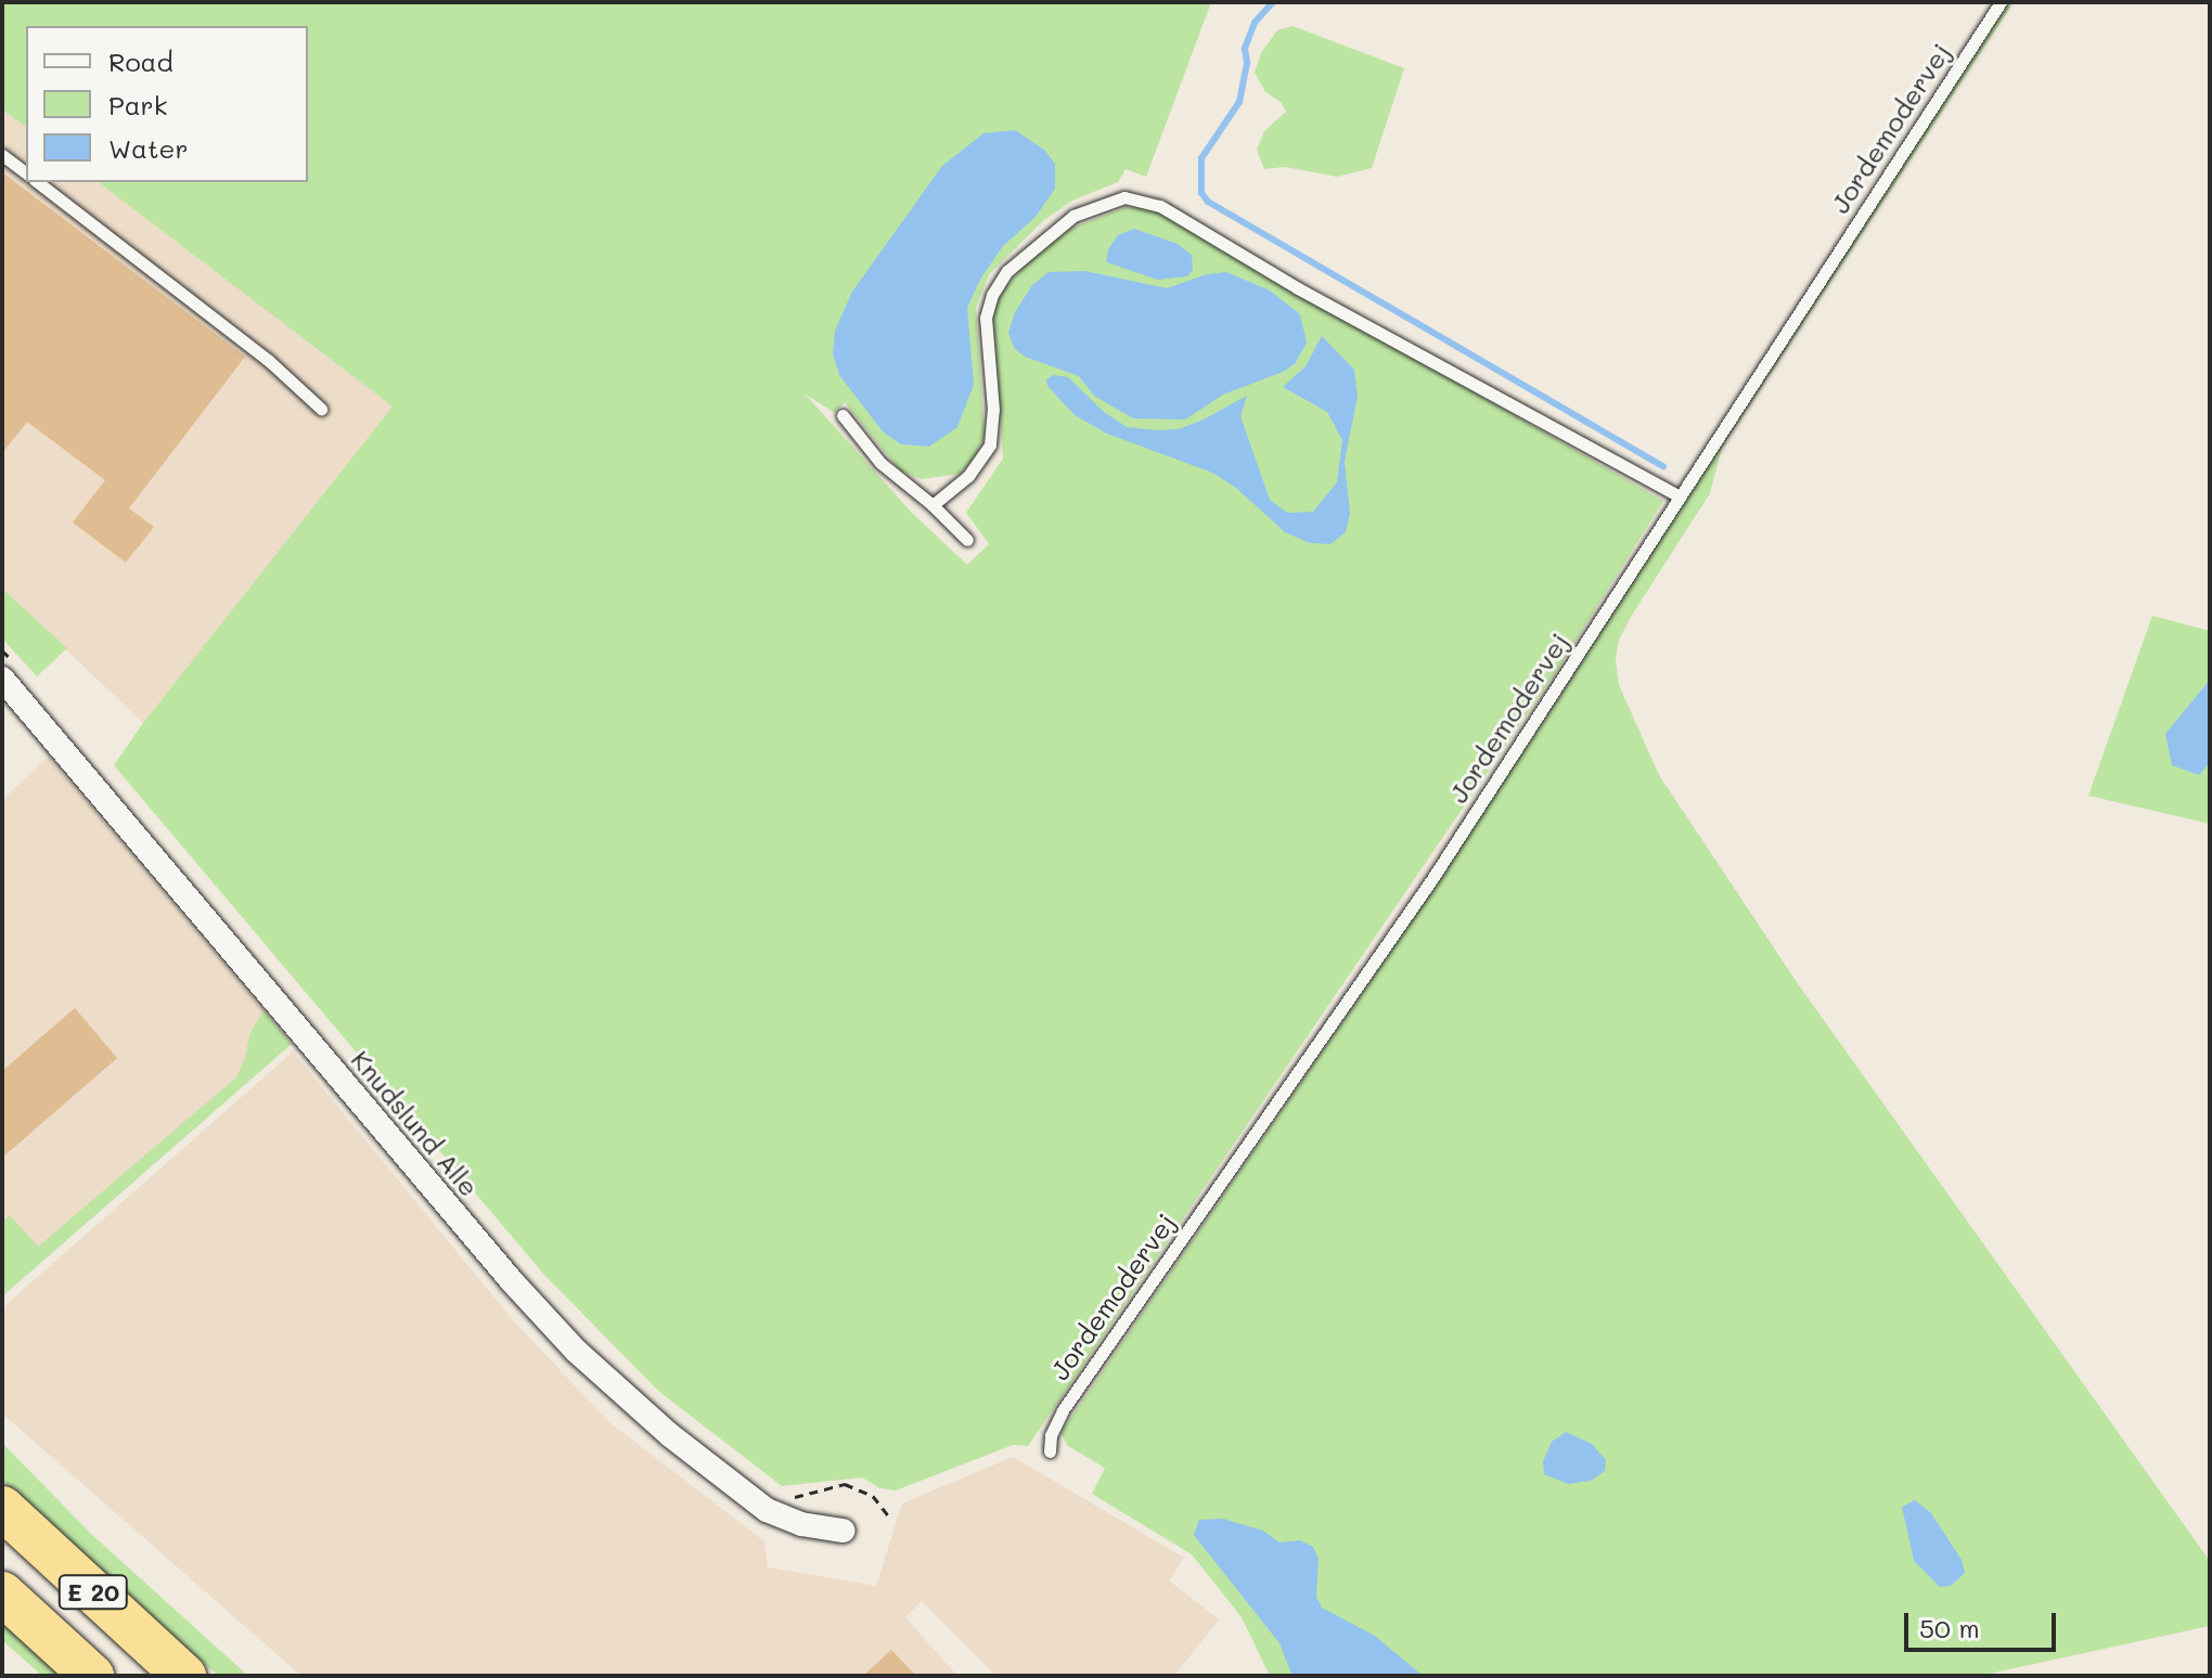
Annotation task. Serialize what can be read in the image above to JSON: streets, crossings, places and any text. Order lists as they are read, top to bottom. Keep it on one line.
{"streets":{"highway":["E 20"],"street":["Knudslund Alle"],"lane":["Jordemodervej"]},"legend":["Road","Park","Water"],"scale_bar":"50 m"}
